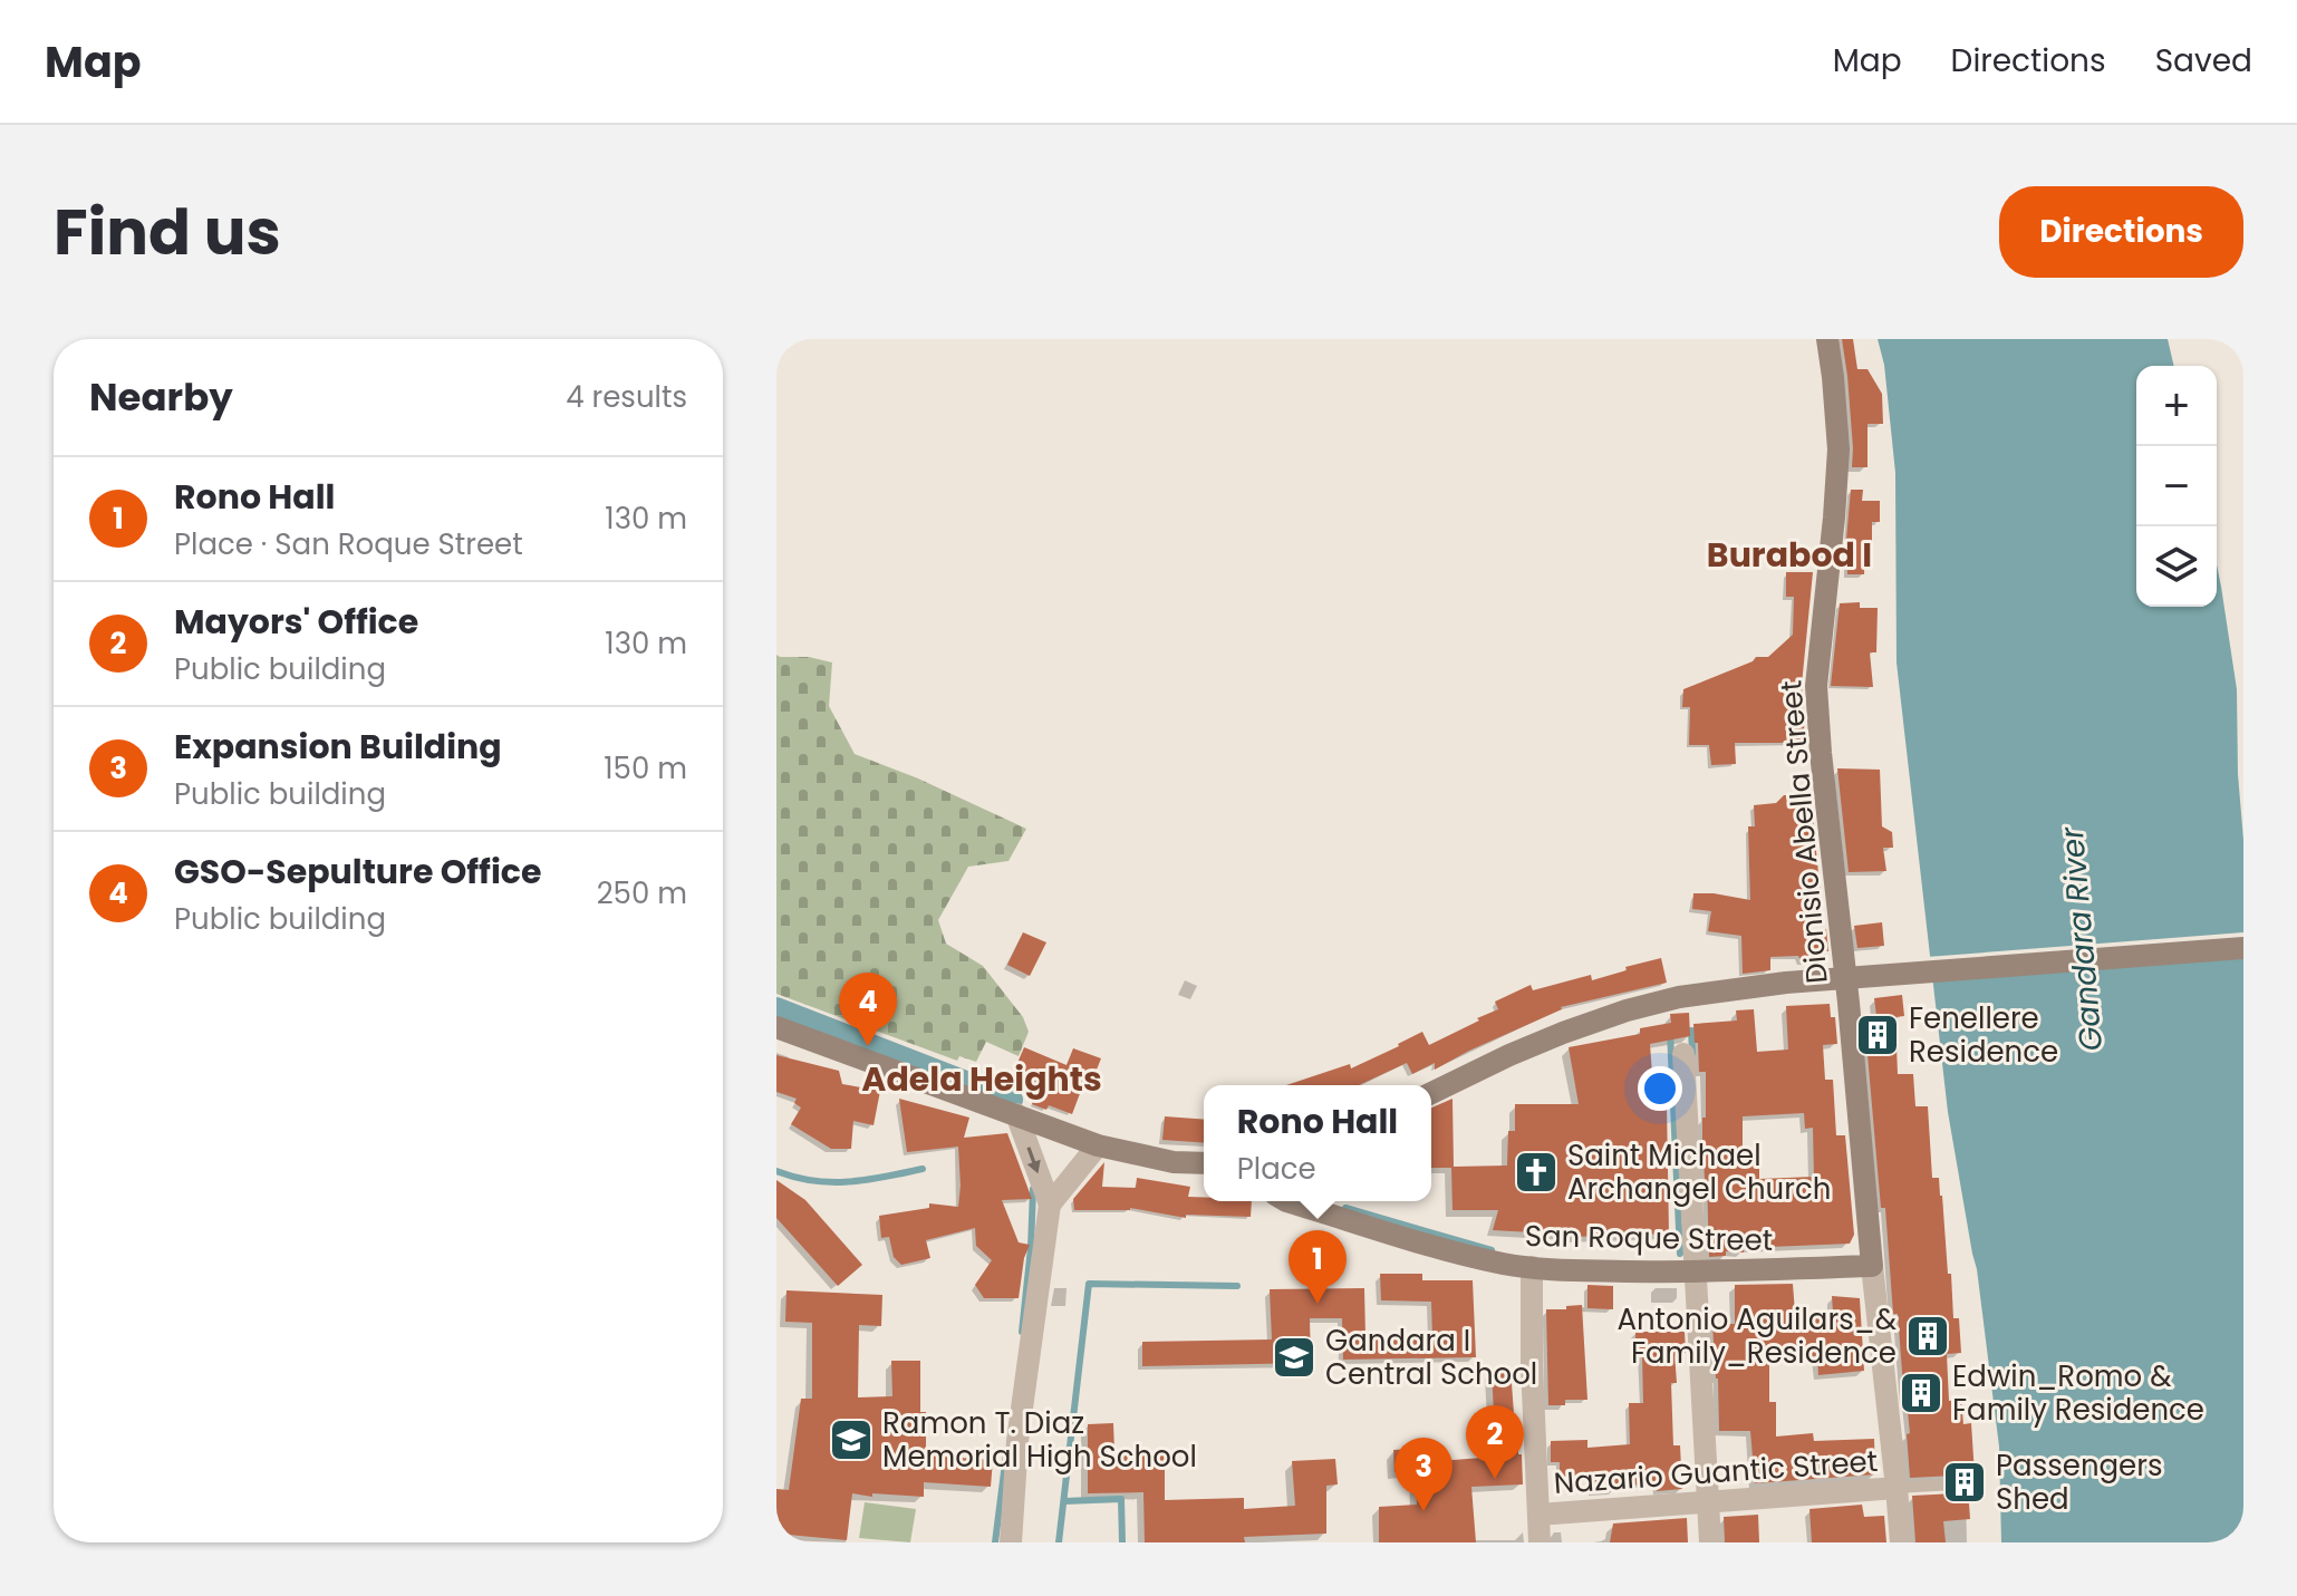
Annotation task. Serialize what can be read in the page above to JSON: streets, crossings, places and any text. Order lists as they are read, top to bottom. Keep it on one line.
{"streets":{"main road":["Dionisio Abella Street","San Roque Street"],"street":["Nazario Guantic Street"]},"crossings":[["Dionisio Abella Street","San Roque Street"]],"districts":["Burabod I","Adela Heights"],"water":["Gandara River"],"places":{"building":["Fenellere Residence","Antonio Aguilars_& Family_Residence","Edwin_Romo & Family Residence","Passengers Shed"],"church":["Saint Michael Archangel Church"],"school or university":["Gandara I Central School","Ramon T. Diaz Memorial High School"]},"page":{"header":"Map","nav":["Map","Directions","Saved"],"title":"Find us","buttons":"Directions","heading":["Nearby","4 results"],"map_buttons":["+","−"],"list":[{"mark":"1","name":"Rono Hall","note":"Place · San Roque Street","value":"130 m"},{"mark":"2","name":"Mayors' Office","note":"Public building","value":"130 m"},{"mark":"3","name":"Expansion Building","note":"Public building","value":"150 m"},{"mark":"4","name":"GSO-Sepulture Office","note":"Public building","value":"250 m"}],"pins":["4","1","2","3"],"popup":["Rono Hall","Place"]}}
